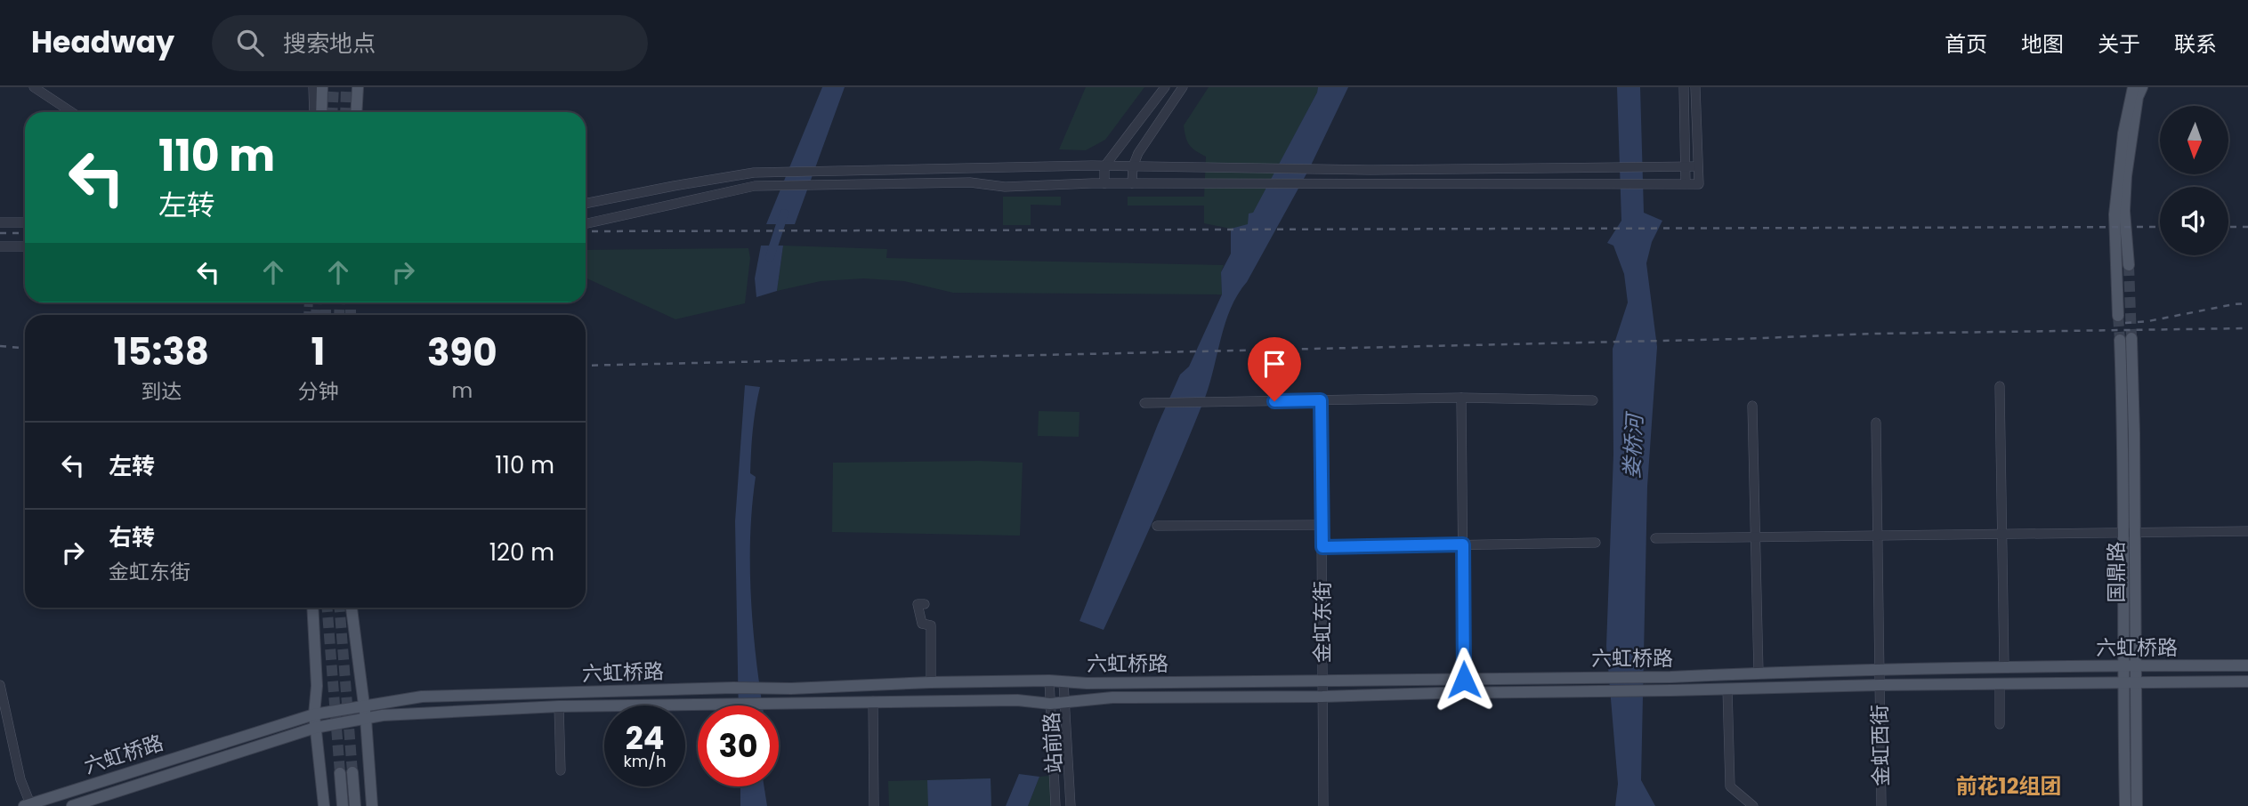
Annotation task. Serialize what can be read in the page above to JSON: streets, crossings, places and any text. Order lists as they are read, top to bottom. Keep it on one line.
{"streets":{"main road":["国鼎路","六虹桥路"],"street":["金虹东街","站前路","金虹西街"]},"crossings":[["国鼎路","六虹桥路"],["金虹东街","六虹桥路"],["六虹桥路","站前路"],["六虹桥路","金虹西街"]],"districts":["前花12组团"],"water":["娄桥河"],"north":"bottom","page":{"header":"Headway","search":"搜索地点","nav":["首页","地图","关于","联系"],"turn":["110 m","左转"],"eta":["15:38","到达","1","分钟","390","m"],"list":[{"name":"左转","value":"110 m"},{"name":"右转","note":"金虹东街","value":"120 m"}],"speed":"24 km/h","limit":"30"}}
